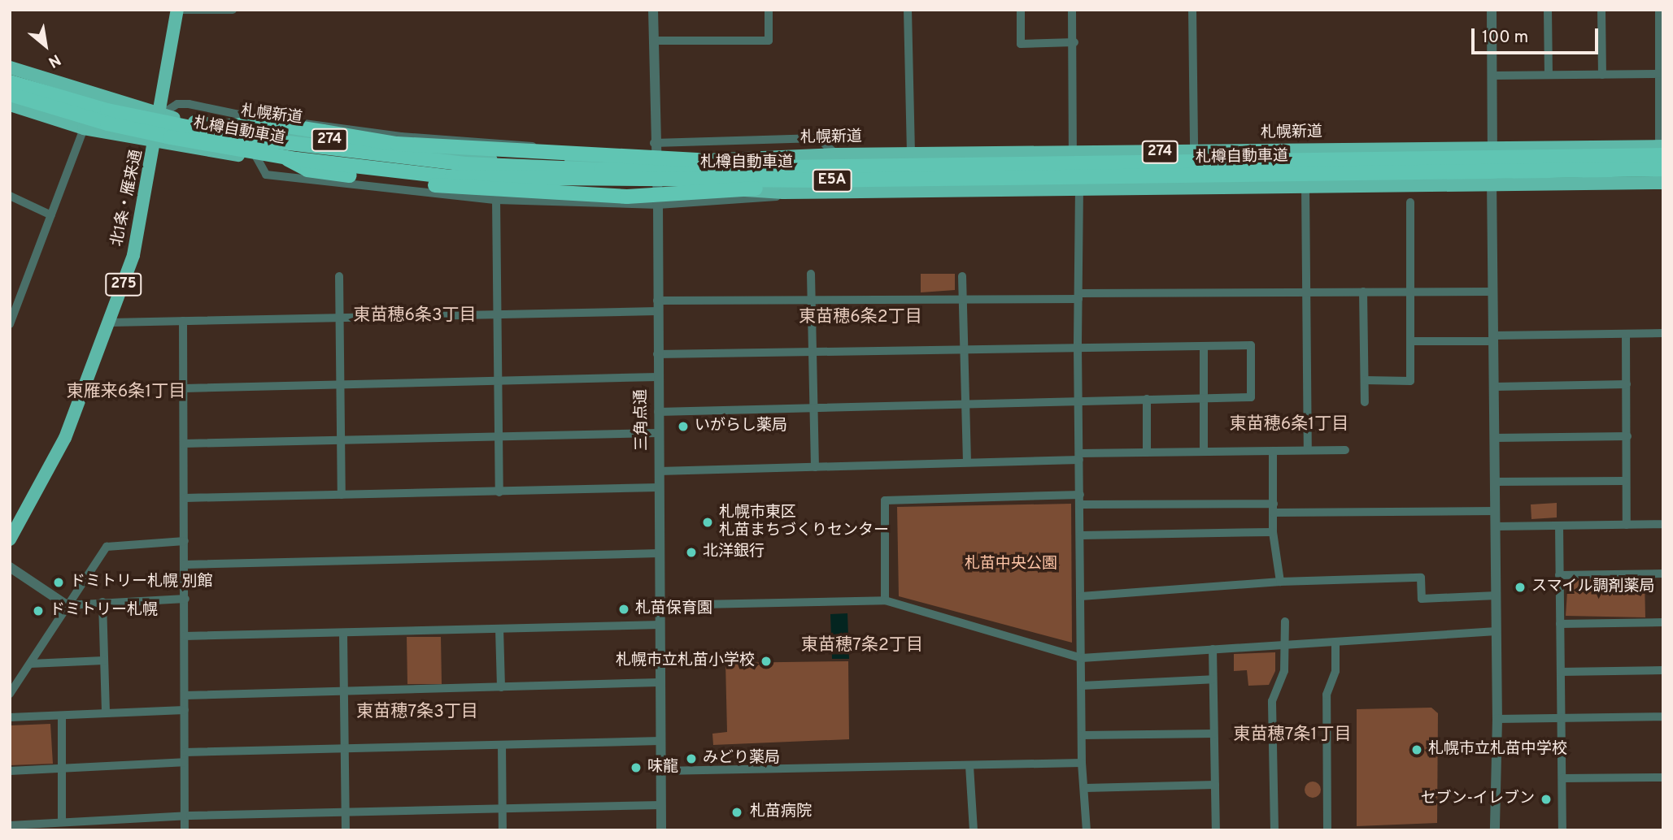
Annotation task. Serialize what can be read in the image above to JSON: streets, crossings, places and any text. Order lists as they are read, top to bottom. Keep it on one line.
{"streets":{"highway":["札幌新道","札樽自動車道","274","E5A","北1条・雁来通","275"],"street":["三角点通"]},"crossings":[["札幌新道","札樽自動車道"],["札幌新道","北1条・雁来通"],["札幌新道","三角点通"],["274","北1条・雁来通"],["274","三角点通"]],"districts":["東苗穂6条3丁目","東苗穂6条2丁目","東雁来6条1丁目","東苗穂6条1丁目","東苗穂7条2丁目","東苗穂7条3丁目","東苗穂7条1丁目"],"parks":["札苗中央公園"],"places":["いがらし薬局","札幌市東区 札苗まちづくりセンター","北洋銀行","ドミトリー札幌 別館","スマイル調剤薬局","札苗保育園","ドミトリー札幌","札幌市立札苗小学校","札幌市立札苗中学校","みどり薬局","味龍","セブン-イレブン","札苗病院"],"scale_bar":"100 m","north":"bottom right"}
